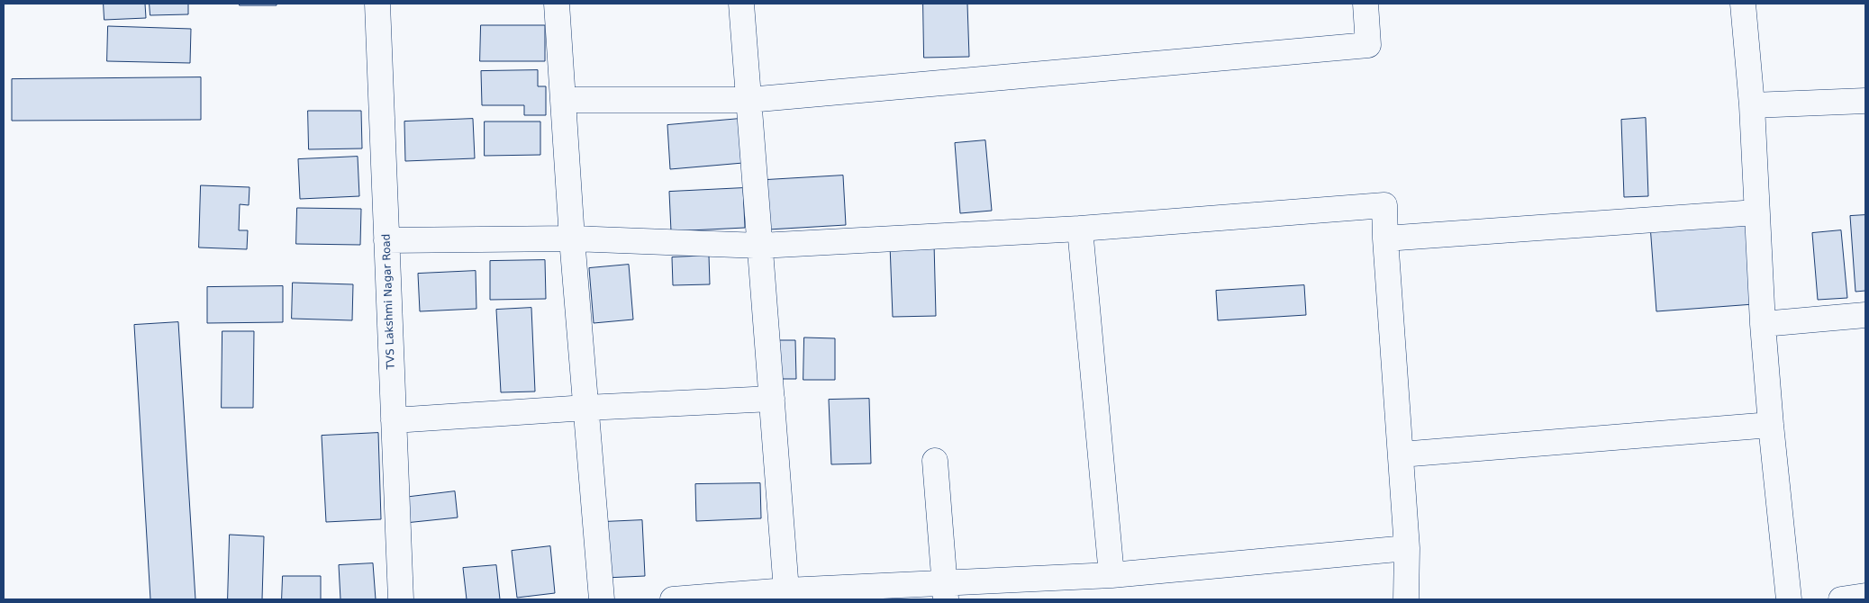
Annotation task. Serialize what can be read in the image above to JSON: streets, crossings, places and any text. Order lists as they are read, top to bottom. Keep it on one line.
{"streets":{"street":["TVS Lakshmi Nagar Road"]}}
